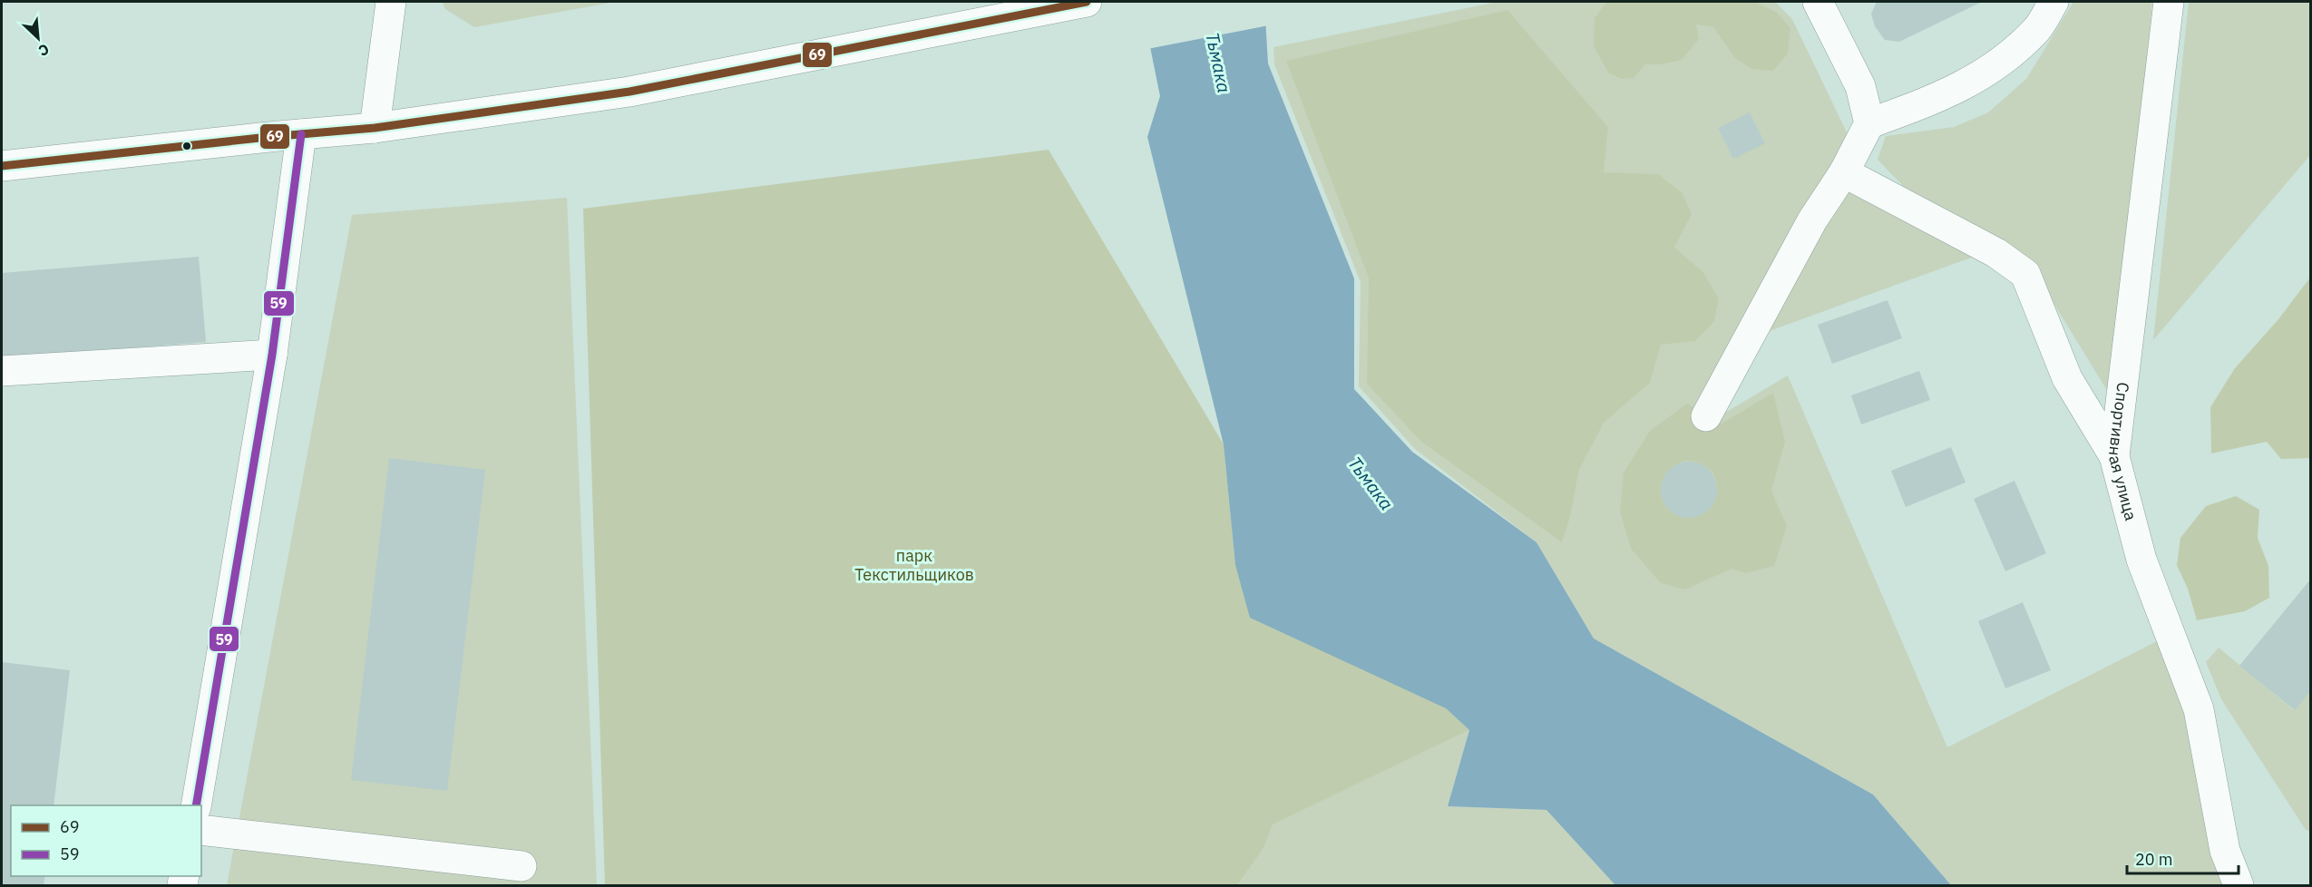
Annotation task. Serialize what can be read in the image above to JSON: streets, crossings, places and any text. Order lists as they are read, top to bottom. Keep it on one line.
{"streets":{"street":["Спортивная улица"]},"water":["Тьмака"],"parks":["парк Текстильщиков"],"lines":["transit line 69","transit line 59"],"legend":["69","59"],"scale_bar":"20 m","north":"bottom right"}
